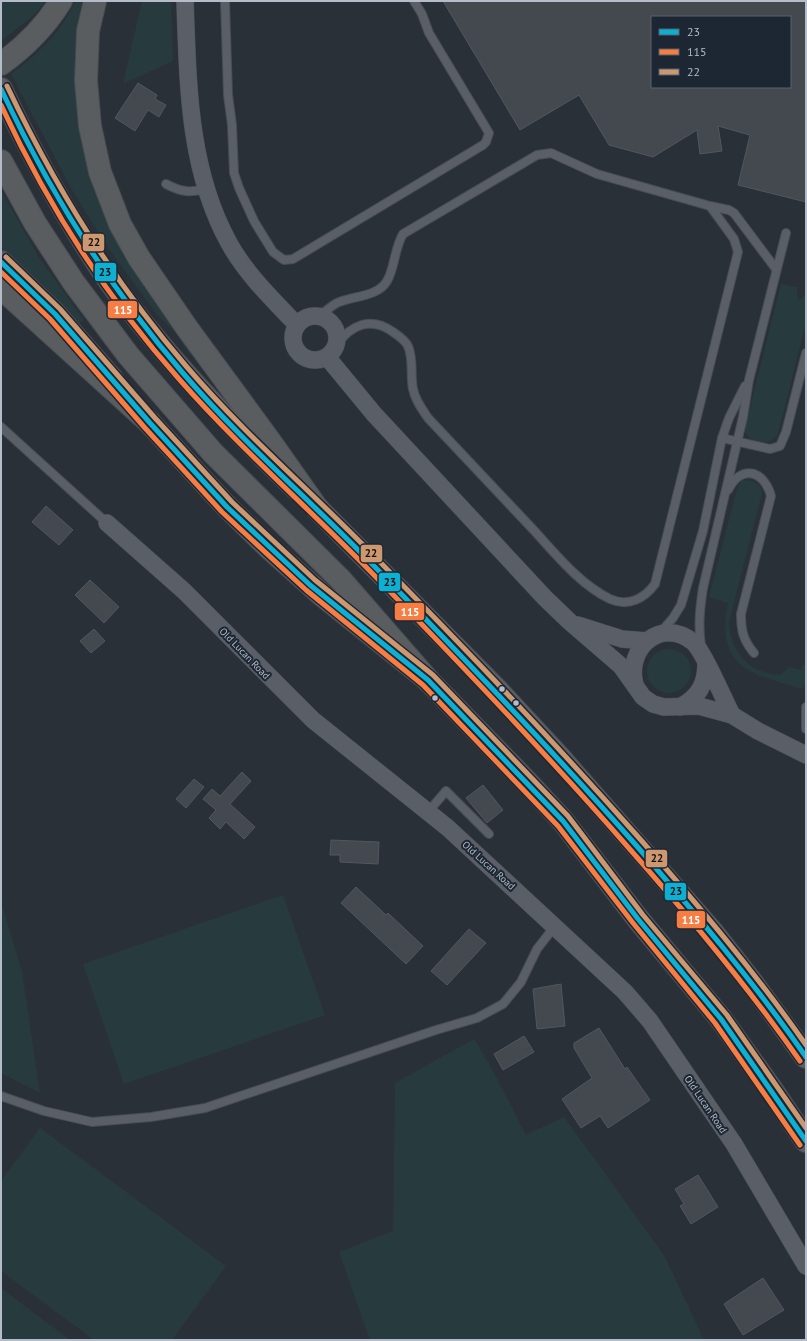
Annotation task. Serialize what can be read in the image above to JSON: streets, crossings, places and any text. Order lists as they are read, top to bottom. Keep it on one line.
{"streets":{"street":["Old Lucan Road"]},"lines":["transit line 22","transit line 23","transit line 115"],"legend":["23","115","22"]}
